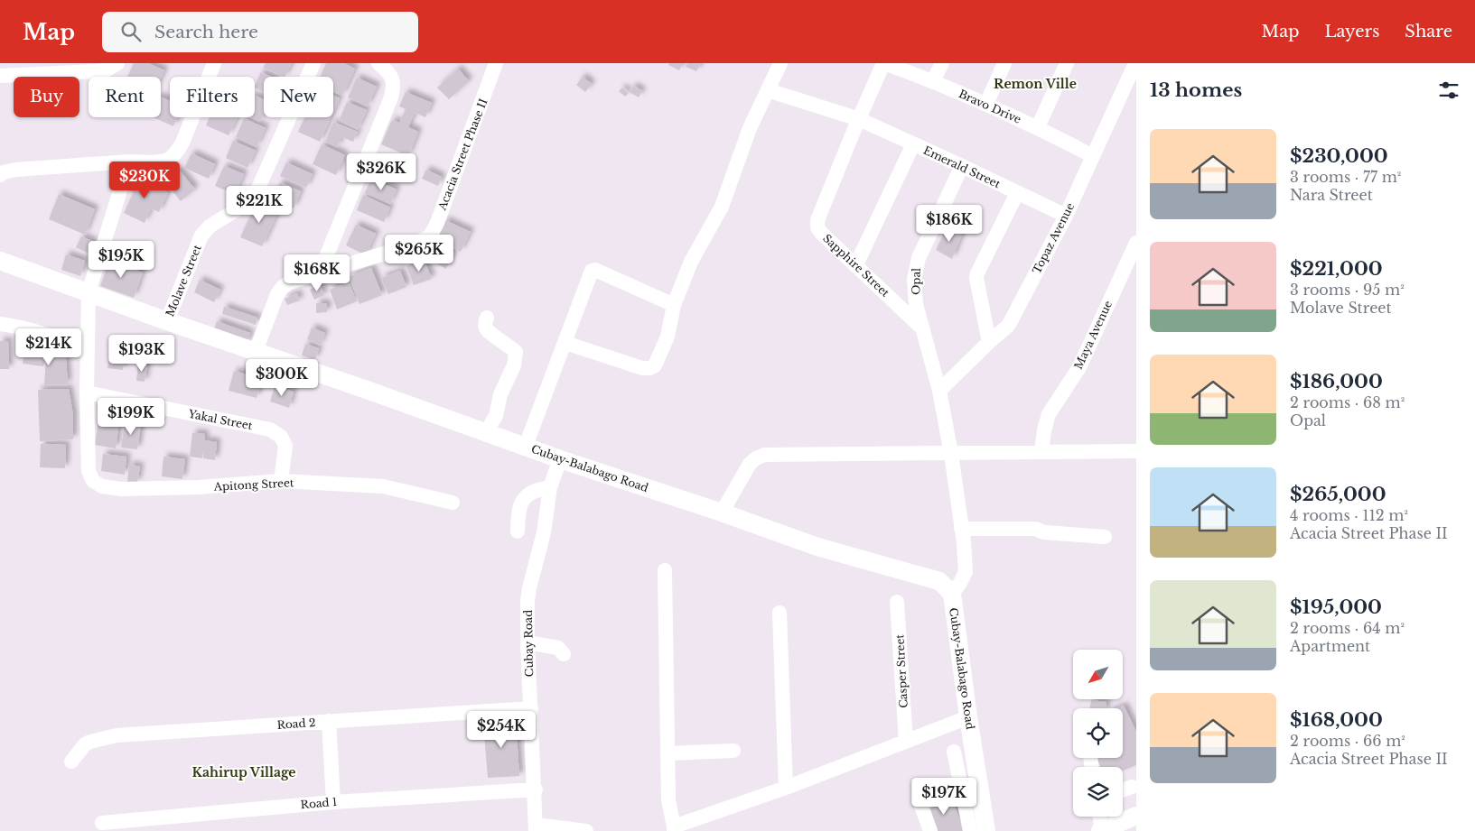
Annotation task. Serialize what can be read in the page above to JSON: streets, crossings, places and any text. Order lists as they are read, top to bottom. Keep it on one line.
{"streets":{"main road":["Cubay-Balabago Road"],"street":["Bravo Drive","Acacia Street Phase II","Emerald Street","Topaz Avenue","Sapphire Street","Molave Street","Opal","Maya Avenue","Yakal Street","Apitong Street","Cubay Road","Casper Street","Road 2","Road 1"]},"crossings":[["Bravo Drive","Topaz Avenue"],["Bravo Drive","Sapphire Street"],["Acacia Street Phase II","Cubay-Balabago Road"],["Emerald Street","Topaz Avenue"],["Emerald Street","Sapphire Street"],["Emerald Street","Opal"],["Topaz Avenue","Opal"],["Sapphire Street","Opal"],["Molave Street","Cubay-Balabago Road"],["Opal","Cubay-Balabago Road"],["Yakal Street","Apitong Street"],["Cubay-Balabago Road","Cubay Road"],["Cubay Road","Road 2"],["Cubay Road","Road 1"]],"districts":["Remon Ville","Kahirup Village"],"north":"bottom left","page":{"header":"Map","search":"Search here","nav":["Map","Layers","Share"],"heading":"13 homes","chip":["Buy","Rent","Filters","New"],"list":[{"name":"$230,000","note":"3 rooms · 77 m² · Nara Street"},{"name":"$221,000","note":"3 rooms · 95 m² · Molave Street"},{"name":"$186,000","note":"2 rooms · 68 m² · Opal"},{"name":"$265,000","note":"4 rooms · 112 m² · Acacia Street Phase II"},{"name":"$195,000","note":"2 rooms · 64 m² · Apartment"},{"name":"$168,000","note":"2 rooms · 66 m² · Acacia Street Phase II"}],"price":["$326K","$230K","$221K","$186K","$265K","$195K","$168K","$214K","$193K","$300K","$199K","$254K","$197K"]}}
